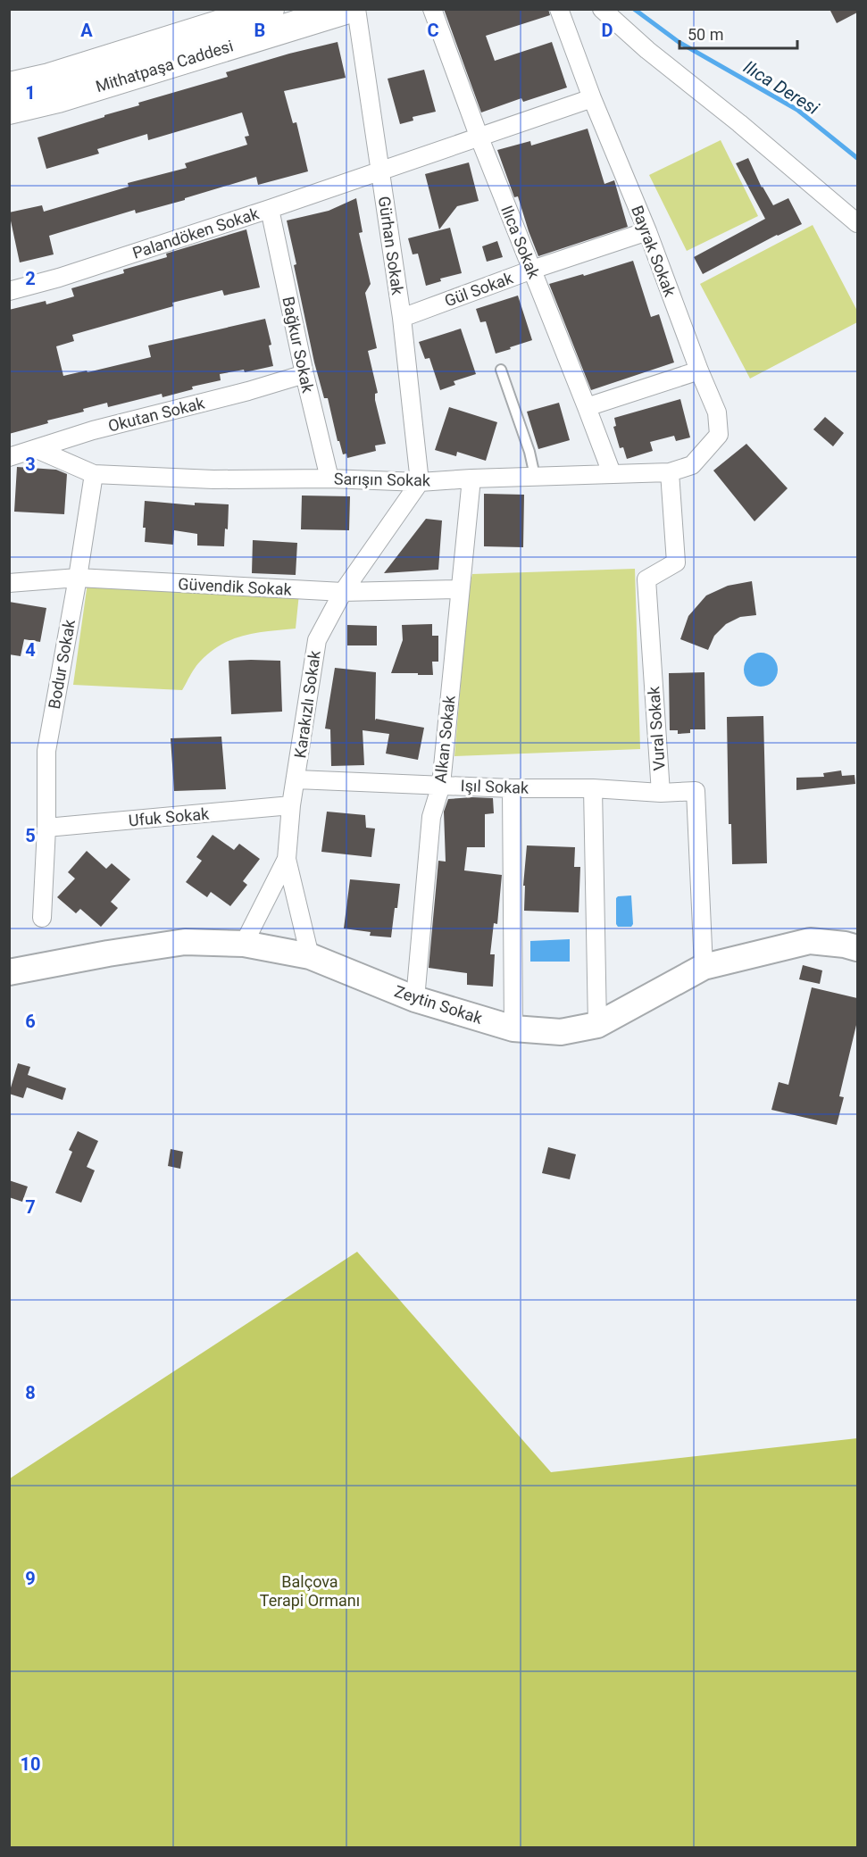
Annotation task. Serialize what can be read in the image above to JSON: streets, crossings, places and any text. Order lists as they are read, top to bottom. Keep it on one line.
{"streets":{"main road":["Mithatpaşa Caddesi"],"street":["Palandöken Sokak","Ilıca Sokak","Gürhan Sokak","Bayrak Sokak","Gül Sokak","Bağkur Sokak","Okutan Sokak","Sarışın Sokak","Güvendik Sokak","Bodur Sokak","Karakızlı Sokak","Vural Sokak","Alkan Sokak","Işıl Sokak","Ufuk Sokak","Zeytin Sokak"]},"crossings":[["Palandöken Sokak","Ilıca Sokak"],["Palandöken Sokak","Gürhan Sokak"],["Palandöken Sokak","Bayrak Sokak"],["Palandöken Sokak","Bağkur Sokak"],["Ilıca Sokak","Gül Sokak"],["Ilıca Sokak","Sarışın Sokak"],["Gürhan Sokak","Gül Sokak"],["Gürhan Sokak","Sarışın Sokak"],["Gürhan Sokak","Karakızlı Sokak"],["Bayrak Sokak","Gül Sokak"],["Bayrak Sokak","Sarışın Sokak"],["Bayrak Sokak","Vural Sokak"],["Bağkur Sokak","Okutan Sokak"],["Bağkur Sokak","Sarışın Sokak"],["Sarışın Sokak","Bodur Sokak"],["Sarışın Sokak","Karakızlı Sokak"],["Sarışın Sokak","Vural Sokak"],["Sarışın Sokak","Alkan Sokak"],["Güvendik Sokak","Bodur Sokak"],["Güvendik Sokak","Karakızlı Sokak"],["Güvendik Sokak","Alkan Sokak"],["Bodur Sokak","Ufuk Sokak"],["Karakızlı Sokak","Işıl Sokak"],["Karakızlı Sokak","Ufuk Sokak"],["Karakızlı Sokak","Zeytin Sokak"],["Vural Sokak","Işıl Sokak"],["Vural Sokak","Zeytin Sokak"],["Alkan Sokak","Işıl Sokak"],["Alkan Sokak","Zeytin Sokak"]],"water":["Ilıca Deresi"],"parks":["Balçova Terapi Ormanı"],"scale_bar":"50 m","grid":{"columns":["A","B","C","D"],"rows":["1","2","3","4","5","6","7","8","9","10"]}}
